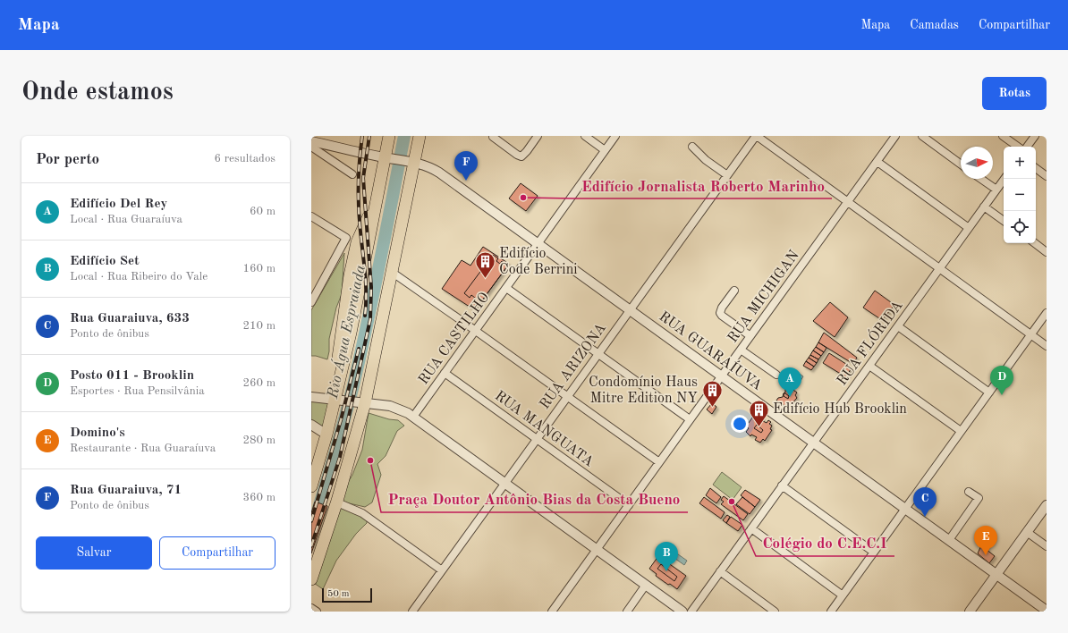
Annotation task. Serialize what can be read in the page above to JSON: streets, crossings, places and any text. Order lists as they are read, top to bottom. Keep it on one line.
{"streets":{"street":["RUA MICHIGAN","RUA CASTILHO","RUA FLÓRIDA","RUA GUARAÍUVA","RUA ARIZONA","RUA MANGUATA"]},"crossings":[["RUA MICHIGAN","RUA GUARAÍUVA"],["RUA MICHIGAN","RUA MANGUATA"],["RUA CASTILHO","RUA GUARAÍUVA"],["RUA CASTILHO","RUA MANGUATA"],["RUA FLÓRIDA","RUA GUARAÍUVA"],["RUA GUARAÍUVA","RUA ARIZONA"],["RUA ARIZONA","RUA MANGUATA"]],"water":["Rio Água Espraiada"],"places":{"other":["Edifício Jornalista Roberto Marinho","Praça Doutor Antônio Bias da Costa Bueno","Colégio do C.E.C.I"],"building":["Edifício Code Berrini","Condomínio Haus Mitre Edition NY","Edifício Hub Brooklin"]},"scale_bar":"50 m","north":"right","page":{"header":"Mapa","nav":["Mapa","Camadas","Compartilhar"],"buttons":["Rotas",["Salvar","Compartilhar"]],"title":"Onde estamos","heading":["Por perto","6 resultados"],"map_buttons":["+","−"],"pins":["F","D","A","C","E","B"],"list":[{"mark":"A","name":"Edifício Del Rey","note":"Local · Rua Guaraíuva","value":"60 m"},{"mark":"B","name":"Edifício Set","note":"Local · Rua Ribeiro do Vale","value":"160 m"},{"mark":"C","name":"Rua Guaraiuva, 633","note":"Ponto de ônibus","value":"210 m"},{"mark":"D","name":"Posto 011 - Brooklin","note":"Esportes · Rua Pensilvânia","value":"260 m"},{"mark":"E","name":"Domino's","note":"Restaurante · Rua Guaraíuva","value":"280 m"},{"mark":"F","name":"Rua Guaraiuva, 71","note":"Ponto de ônibus","value":"360 m"}],"scale":"50 m"}}
